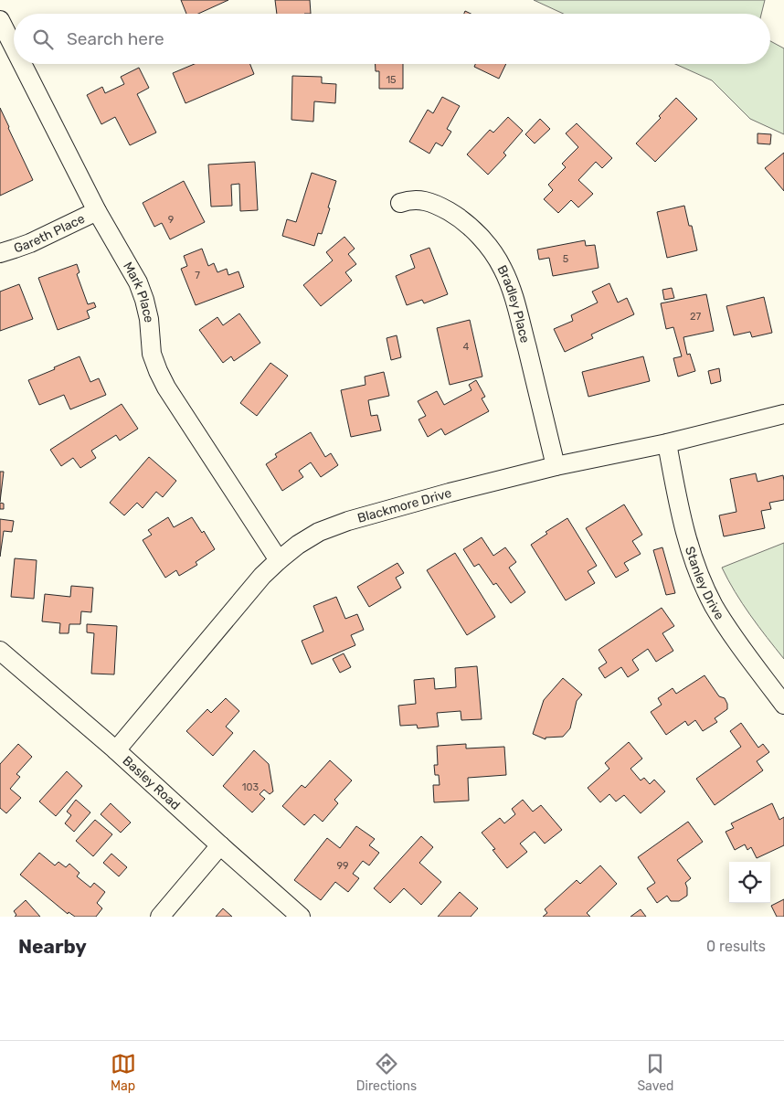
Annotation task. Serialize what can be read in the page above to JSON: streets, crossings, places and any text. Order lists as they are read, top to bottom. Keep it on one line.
{"streets":{"street":["Gareth Place","Mark Place","Bradley Place","Blackmore Drive","Stanley Drive","Basley Road"]},"crossings":[["Gareth Place","Mark Place"],["Mark Place","Blackmore Drive"],["Bradley Place","Blackmore Drive"],["Blackmore Drive","Stanley Drive"],["Blackmore Drive","Basley Road"]],"house_numbers":["15","9","5","7","27","4","103","99"],"page":{"search":"Search here","heading":["Nearby","0 results"],"nav":["Map","Directions","Saved"]}}
